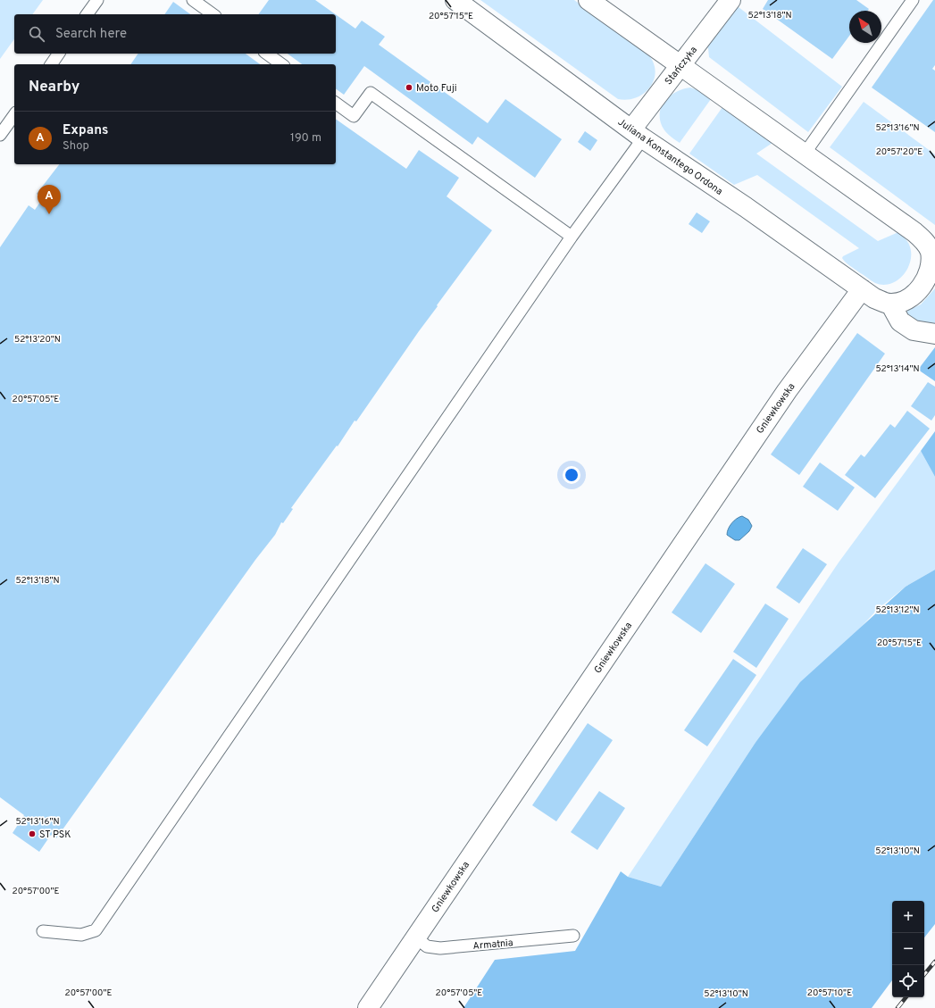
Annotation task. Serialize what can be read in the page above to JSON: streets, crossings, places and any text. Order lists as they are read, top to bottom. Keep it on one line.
{"streets":{"street":["Stańczyka","Juliana Konstantego Ordona","Gniewkowska"],"lane":["Armatnia"]},"crossings":[["Stańczyka","Juliana Konstantego Ordona"],["Juliana Konstantego Ordona","Gniewkowska"],["Gniewkowska","Armatnia"]],"places":["Moto Fuji","ST PSK"],"north":"top left","page":{"search":"Search here","heading":"Nearby","list":[{"mark":"A","name":"Expans","note":"Shop","value":"190 m"}],"pins":"A","map_buttons":["+","−"]},"coordinates":["52°13'18\"N","20°57'15\"E","52°13'16\"N","20°57'20\"E","52°13'20\"N","52°13'14\"N","20°57'05\"E","52°13'12\"N","52°13'10\"N","20°57'00\"E","20°57'10\"E"]}
